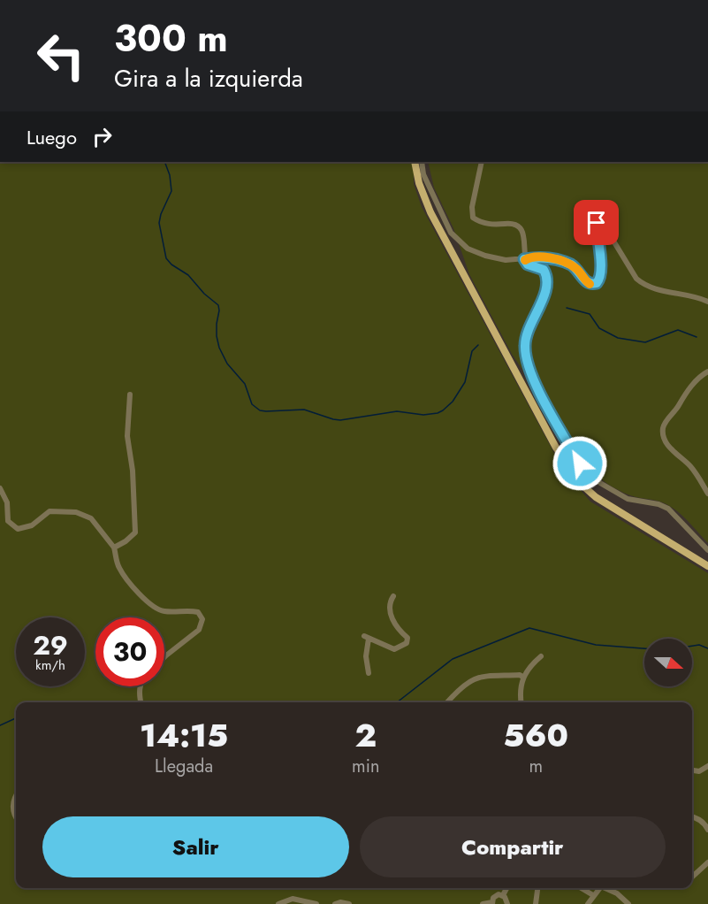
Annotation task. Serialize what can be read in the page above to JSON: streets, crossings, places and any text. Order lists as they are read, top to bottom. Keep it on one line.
{"north":"right","page":{"turn":["300 m","Gira a la izquierda"],"then":"Luego","speed":"29 km/h","limit":"30","eta":["14:15","Llegada","2","min","560","m"],"buttons":["Salir","Compartir"]}}
